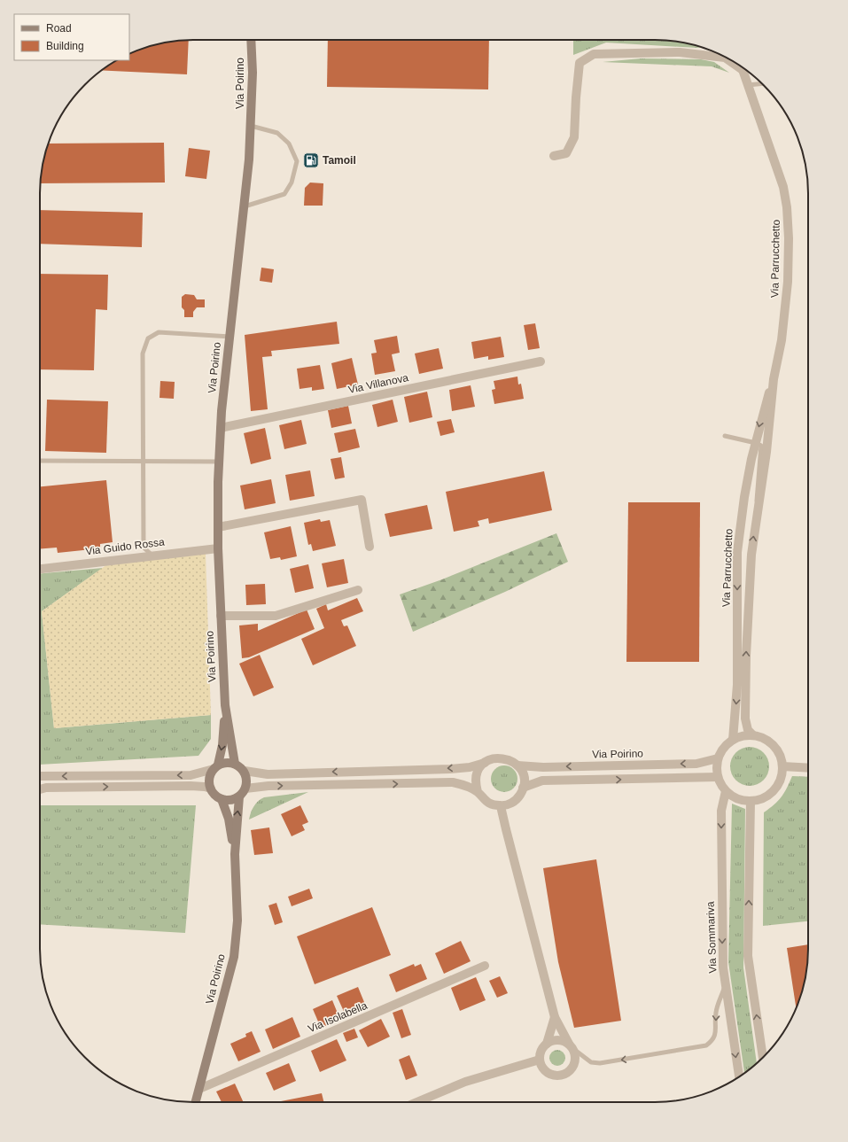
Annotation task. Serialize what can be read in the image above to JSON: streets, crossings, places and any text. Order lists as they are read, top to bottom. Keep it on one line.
{"streets":{"main road":["Via Poirino"],"street":["Via Parrucchetto","Via Villanova","Via Guido Rossa","Via Sommariva","Via Isolabella"]},"crossings":[["Via Poirino","Via Parrucchetto"],["Via Poirino","Via Villanova"],["Via Poirino","Via Guido Rossa"],["Via Poirino","Via Sommariva"],["Via Poirino","Via Isolabella"],["Via Parrucchetto","Via Sommariva"]],"places":{"fuel station":["Tamoil"]},"legend":["Road","Building"]}
